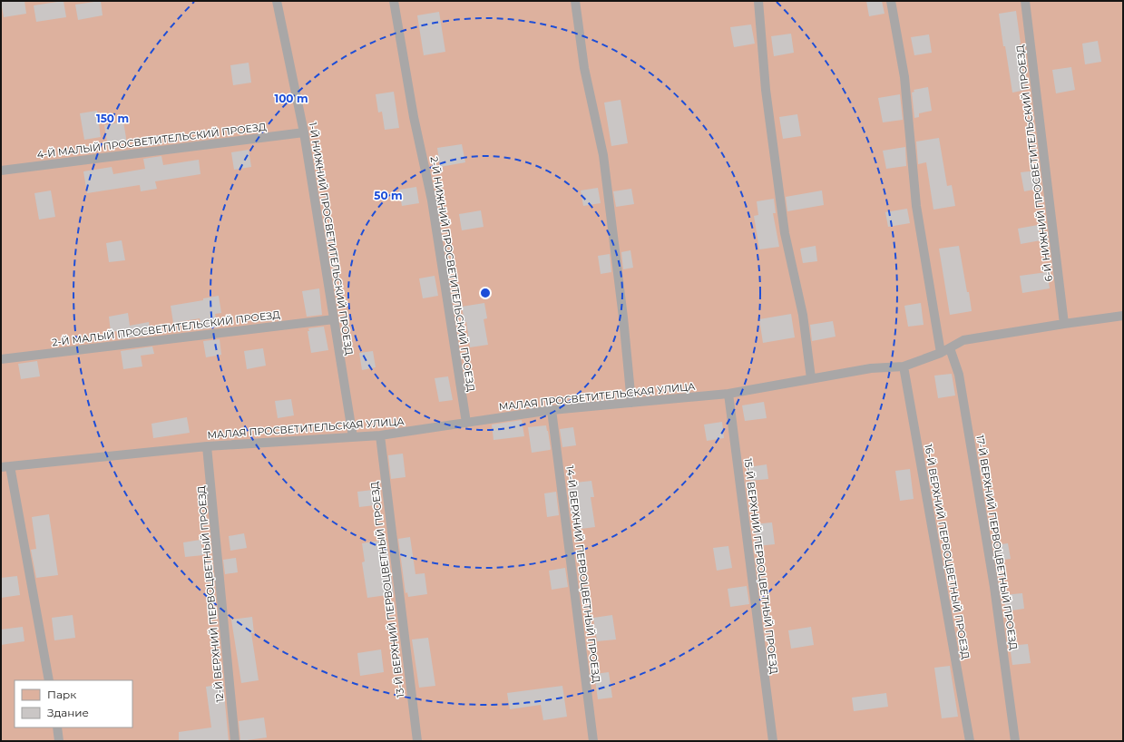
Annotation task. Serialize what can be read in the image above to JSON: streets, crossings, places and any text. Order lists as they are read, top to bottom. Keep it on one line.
{"streets":{"lane":["4-Й МАЛЫЙ ПРОСВЕТИТЕЛЬСКИЙ ПРОЕЗД","6-Й НИЖНИЙ ПРОСВЕТИТЕЛЬСКИЙ ПРОЕЗД","1-Й НИЖНИЙ ПРОСВЕТИТЕЛЬСКИЙ ПРОЕЗД","2-Й НИЖНИЙ ПРОСВЕТИТЕЛЬСКИЙ ПРОЕЗД","2-Й МАЛЫЙ ПРОСВЕТИТЕЛЬСКИЙ ПРОЕЗД","МАЛАЯ ПРОСВЕТИТЕЛЬСКАЯ УЛИЦА","17-Й ВЕРХНИЙ ПЕРВОЦВЕТНЫЙ ПРОЕЗД","16-Й ВЕРХНИЙ ПЕРВОЦВЕТНЫЙ ПРОЕЗД","15-Й ВЕРХНИЙ ПЕРВОЦВЕТНЫЙ ПРОЕЗД","14-Й ВЕРХНИЙ ПЕРВОЦВЕТНЫЙ ПРОЕЗД","13-Й ВЕРХНИЙ ПЕРВОЦВЕТНЫЙ ПРОЕЗД","12-Й ВЕРХНИЙ ПЕРВОЦВЕТНЫЙ ПРОЕЗД"]},"crossings":[["4-Й МАЛЫЙ ПРОСВЕТИТЕЛЬСКИЙ ПРОЕЗД","1-Й НИЖНИЙ ПРОСВЕТИТЕЛЬСКИЙ ПРОЕЗД"],["6-Й НИЖНИЙ ПРОСВЕТИТЕЛЬСКИЙ ПРОЕЗД","МАЛАЯ ПРОСВЕТИТЕЛЬСКАЯ УЛИЦА"],["1-Й НИЖНИЙ ПРОСВЕТИТЕЛЬСКИЙ ПРОЕЗД","2-Й МАЛЫЙ ПРОСВЕТИТЕЛЬСКИЙ ПРОЕЗД"],["1-Й НИЖНИЙ ПРОСВЕТИТЕЛЬСКИЙ ПРОЕЗД","МАЛАЯ ПРОСВЕТИТЕЛЬСКАЯ УЛИЦА"],["2-Й НИЖНИЙ ПРОСВЕТИТЕЛЬСКИЙ ПРОЕЗД","МАЛАЯ ПРОСВЕТИТЕЛЬСКАЯ УЛИЦА"],["МАЛАЯ ПРОСВЕТИТЕЛЬСКАЯ УЛИЦА","17-Й ВЕРХНИЙ ПЕРВОЦВЕТНЫЙ ПРОЕЗД"],["МАЛАЯ ПРОСВЕТИТЕЛЬСКАЯ УЛИЦА","16-Й ВЕРХНИЙ ПЕРВОЦВЕТНЫЙ ПРОЕЗД"],["МАЛАЯ ПРОСВЕТИТЕЛЬСКАЯ УЛИЦА","15-Й ВЕРХНИЙ ПЕРВОЦВЕТНЫЙ ПРОЕЗД"],["МАЛАЯ ПРОСВЕТИТЕЛЬСКАЯ УЛИЦА","14-Й ВЕРХНИЙ ПЕРВОЦВЕТНЫЙ ПРОЕЗД"],["МАЛАЯ ПРОСВЕТИТЕЛЬСКАЯ УЛИЦА","13-Й ВЕРХНИЙ ПЕРВОЦВЕТНЫЙ ПРОЕЗД"],["МАЛАЯ ПРОСВЕТИТЕЛЬСКАЯ УЛИЦА","12-Й ВЕРХНИЙ ПЕРВОЦВЕТНЫЙ ПРОЕЗД"]],"legend":["Парк","Здание"],"rings":["100 m","150 m","50 m"]}
